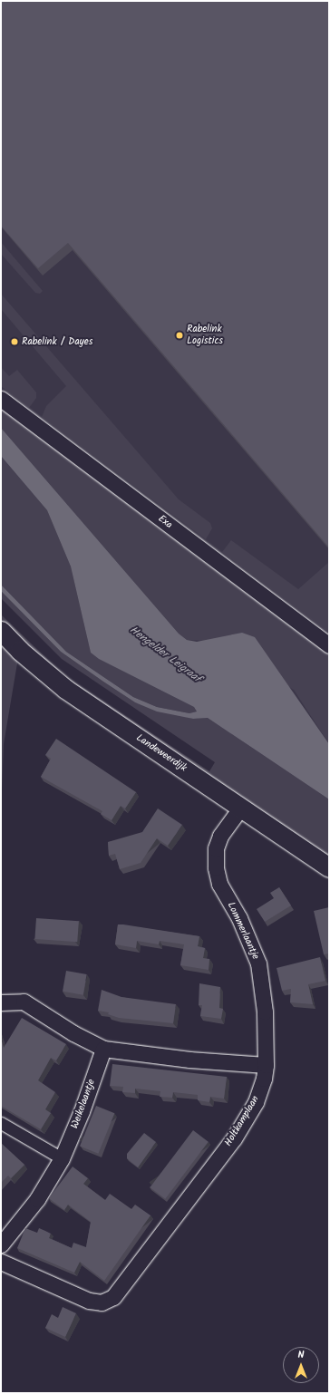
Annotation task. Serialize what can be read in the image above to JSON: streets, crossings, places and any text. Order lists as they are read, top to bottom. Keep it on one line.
{"streets":{"street":["Exa","Landeweerdijk","Lommerlaantje","Weikelaantje","Holtkamplaan"]},"crossings":[["Landeweerdijk","Lommerlaantje"],["Lommerlaantje","Holtkamplaan"]],"water":["Hengelder Leigraaf"],"places":["Rabelink Logistics","Rabelink / Dayes"],"north":"top"}
